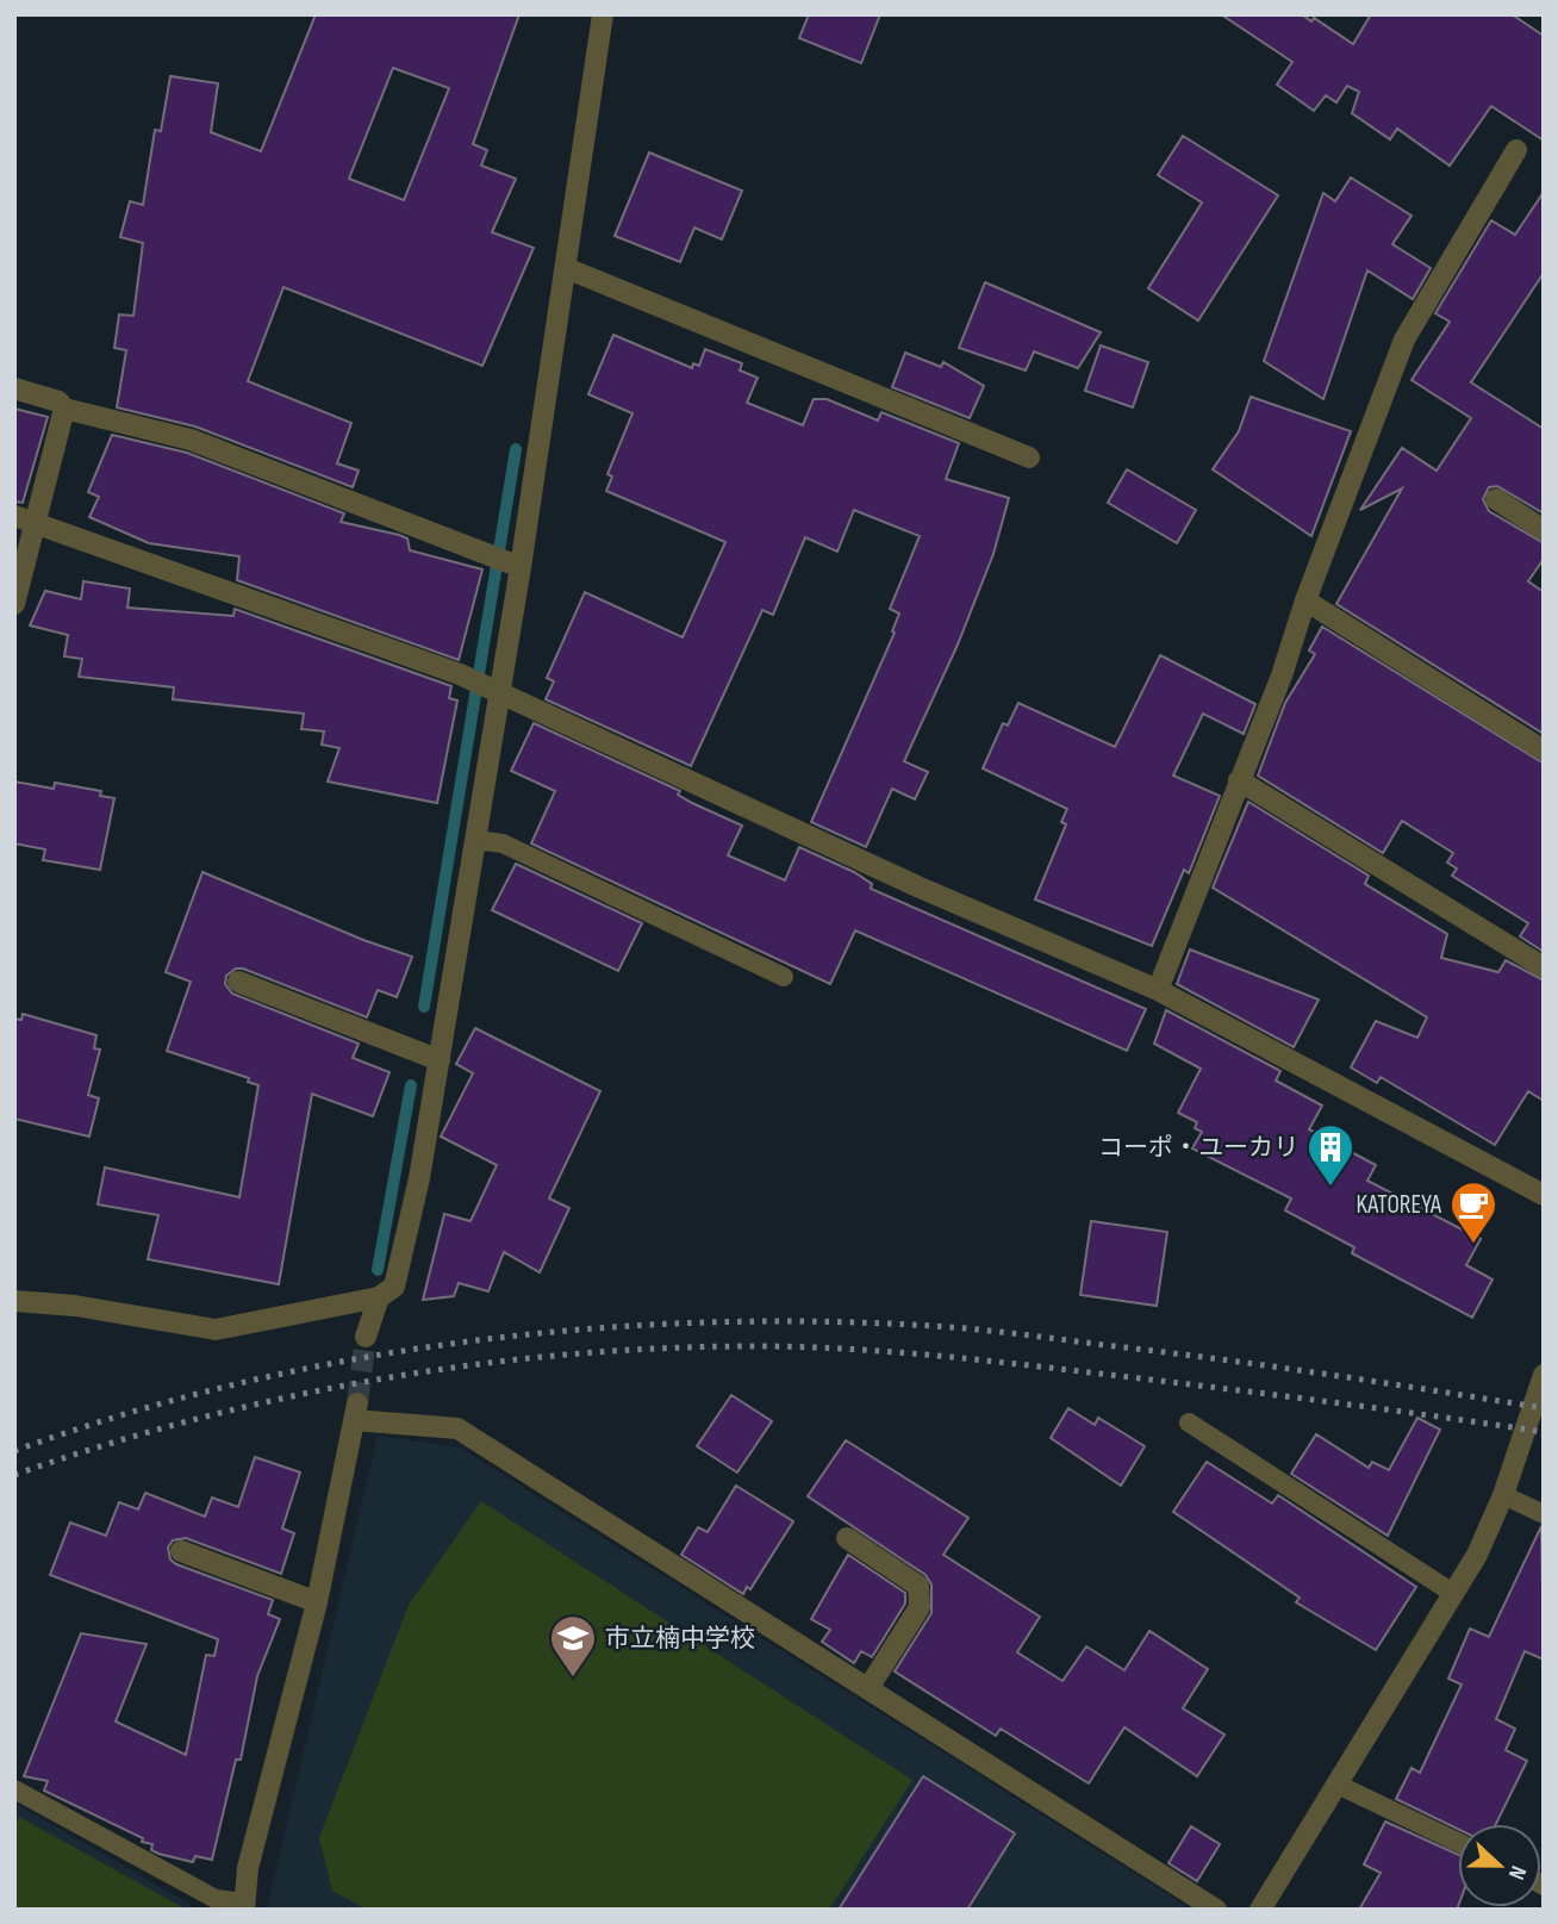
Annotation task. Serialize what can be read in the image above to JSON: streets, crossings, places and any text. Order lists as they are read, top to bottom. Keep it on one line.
{"places":{"building":["コーポ・ユーカリ"],"cafe":["KATOREYA"],"school or university":["市立楠中学校"]},"north":"right"}
